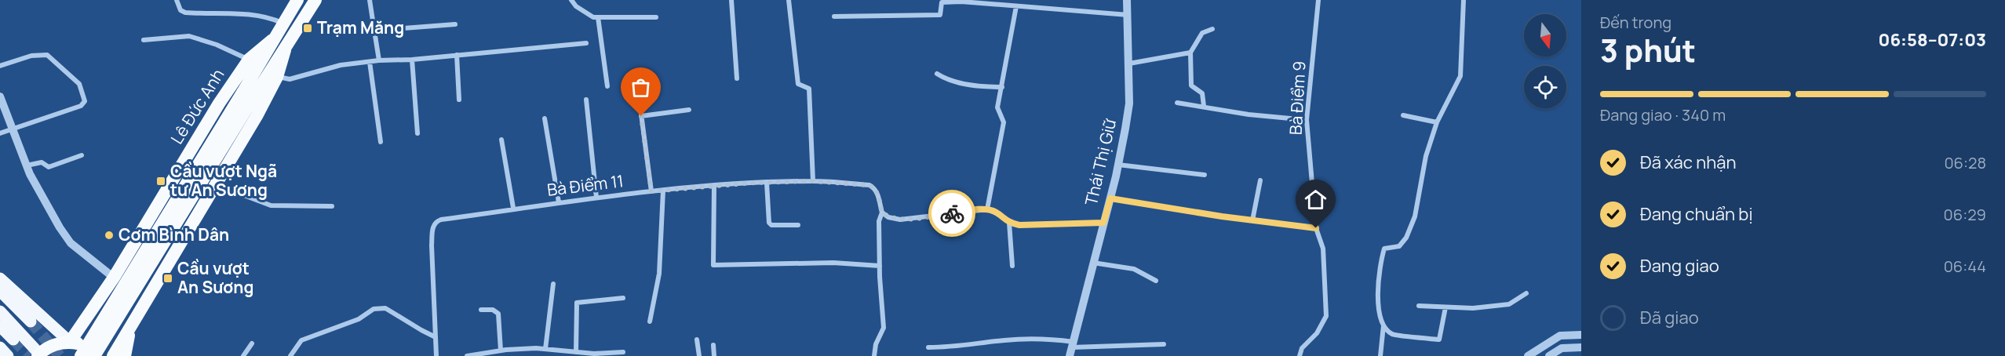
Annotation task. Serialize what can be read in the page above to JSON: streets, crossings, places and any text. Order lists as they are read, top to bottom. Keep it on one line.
{"streets":{"highway":["Lê Đức Anh"],"street":["Bà Điểm 9","Thái Thị Giữ","Bà Điểm 11"]},"places":{"transit":["Trạm Măng","Cầu vượt Ngã tư An Sương","Cầu vượt An Sương"],"other":["Cơm Bình Dân"]},"north":"bottom","page":{"heading":["3 phút","Đến trong","06:58–07:03"],"bar":"Đang giao · 340 m","list":[["Đã xác nhận","06:28"],["Đang chuẩn bị","06:29"],["Đang giao","06:44"],"Đã giao"]}}
